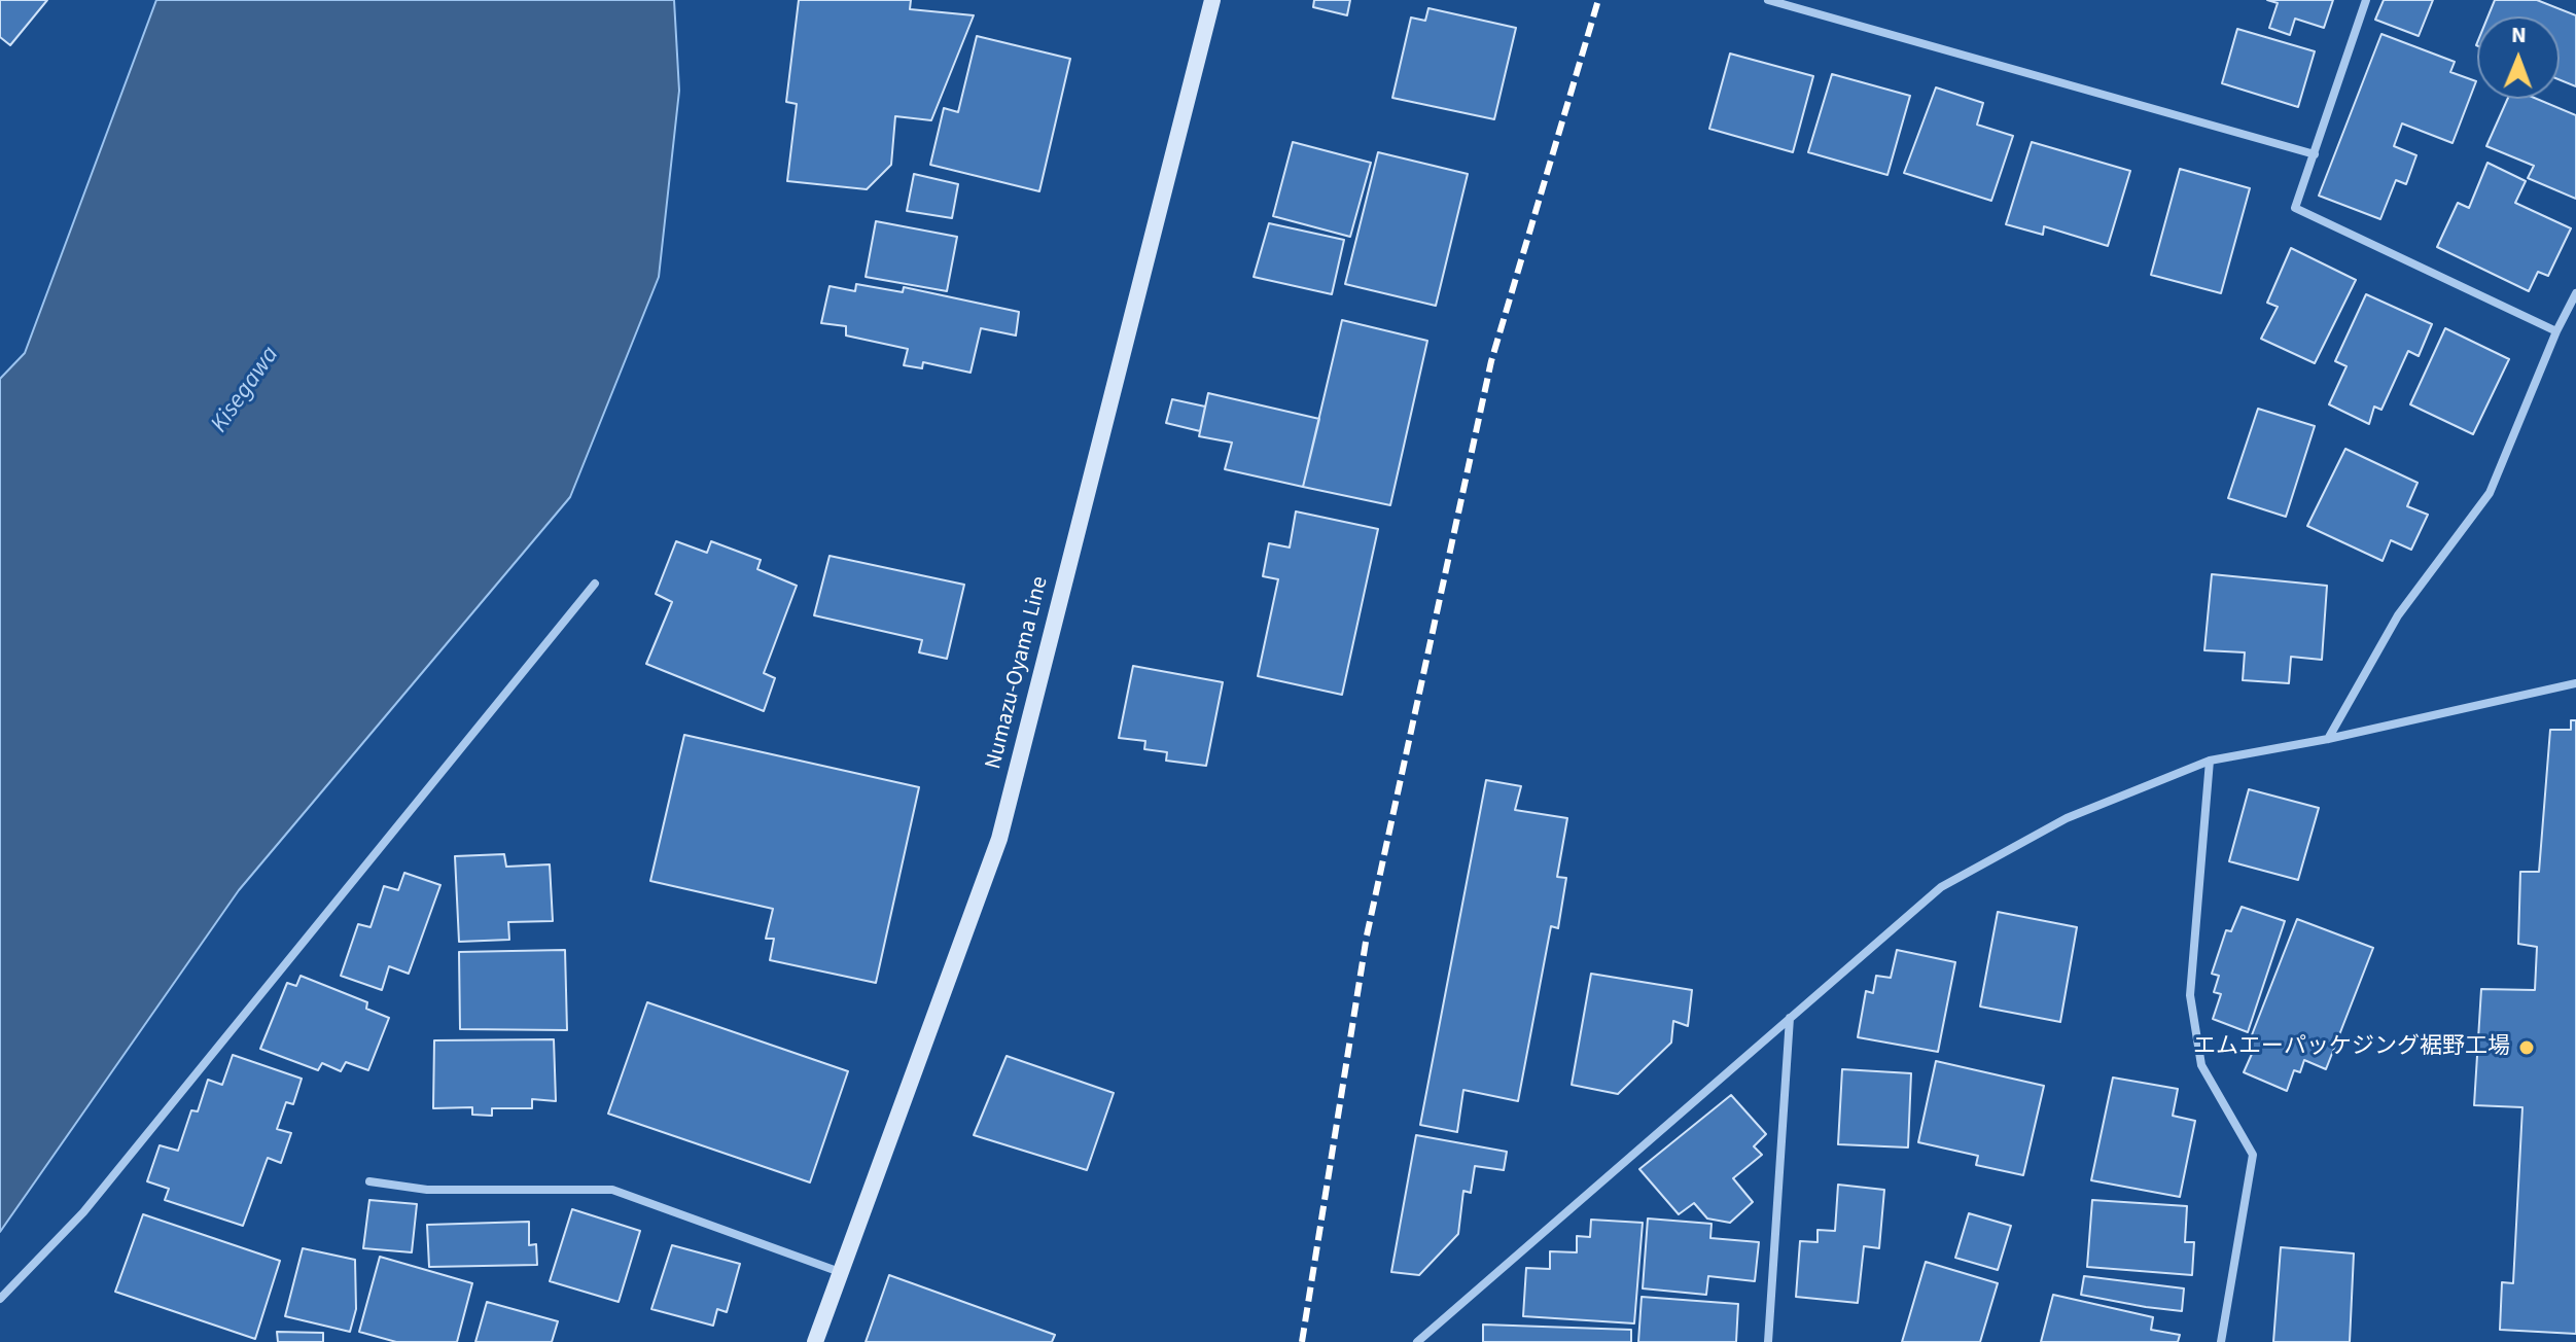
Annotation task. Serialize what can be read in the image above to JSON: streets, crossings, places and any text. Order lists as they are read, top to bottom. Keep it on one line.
{"streets":{"main road":["Numazu-Oyama Line"]},"water":["Kisegawa"],"places":["エムエーパッケジング裾野工場"],"north":"top"}
